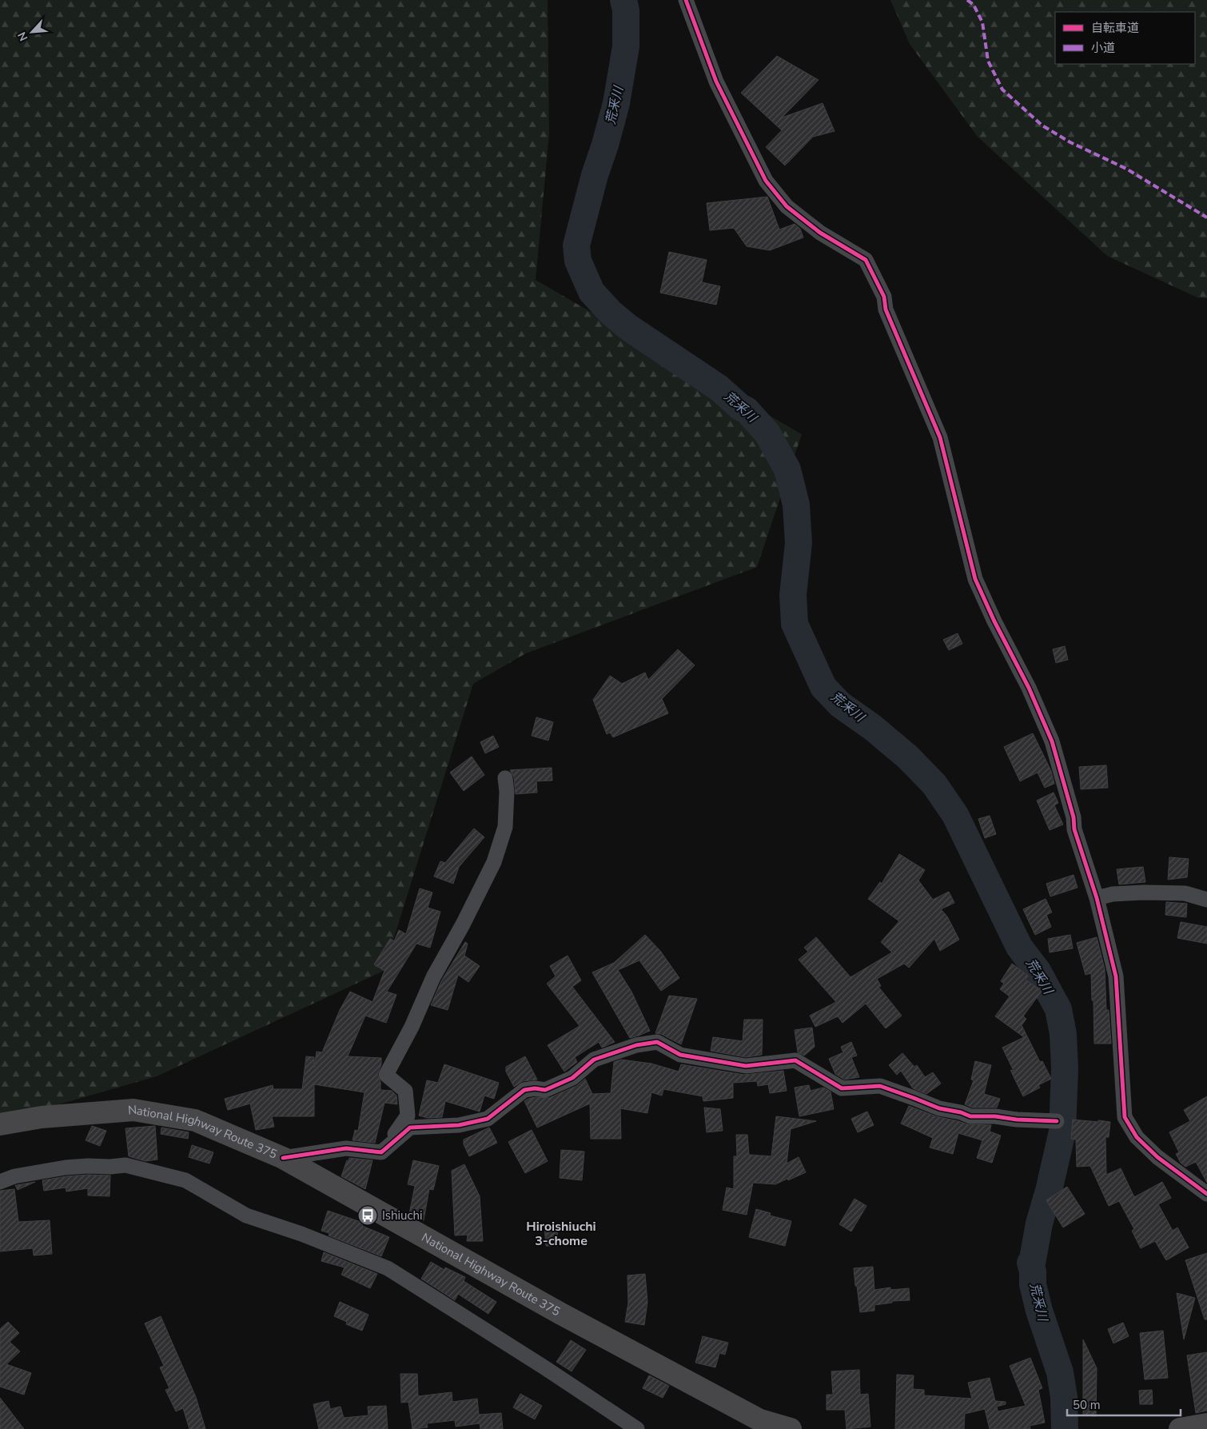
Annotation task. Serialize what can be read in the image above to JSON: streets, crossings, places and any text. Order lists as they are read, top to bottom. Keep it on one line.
{"streets":{"highway":["National Highway Route 375"]},"districts":["Hiroishiuchi 3-chome"],"water":["荒釆川"],"places":{"bus stop":["Ishiuchi"]},"legend":["自転車道","小道"],"scale_bar":"50 m","north":"bottom left"}
